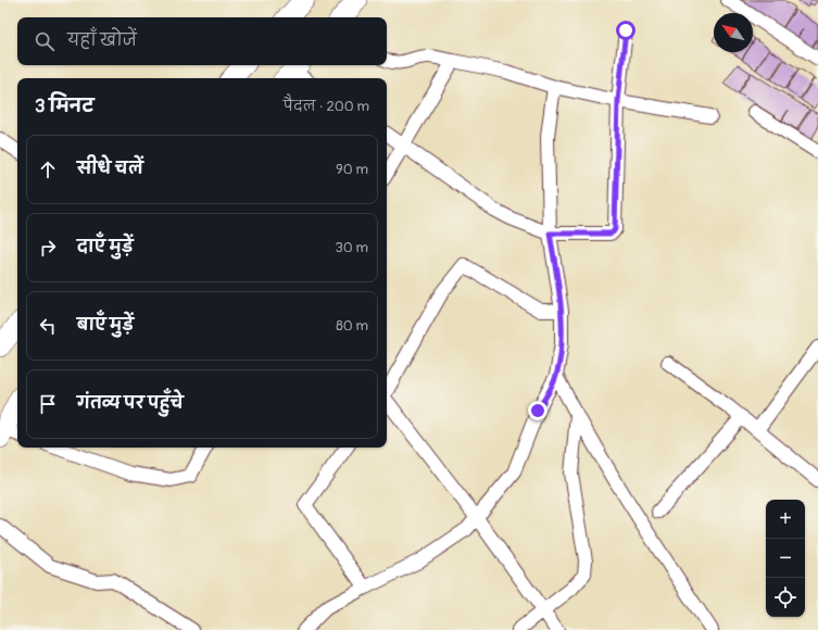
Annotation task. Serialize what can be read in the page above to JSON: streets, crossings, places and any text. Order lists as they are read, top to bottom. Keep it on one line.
{"north":"top left","page":{"search":"यहाँ खोजें","heading":["3 मिनट","पैदल · 200 m"],"list":[["सीधे चलें","90 m"],["दाएँ मुड़ें","30 m"],["बाएँ मुड़ें","80 m"],"गंतव्य पर पहुँचे"],"map_buttons":["+","−"]}}
